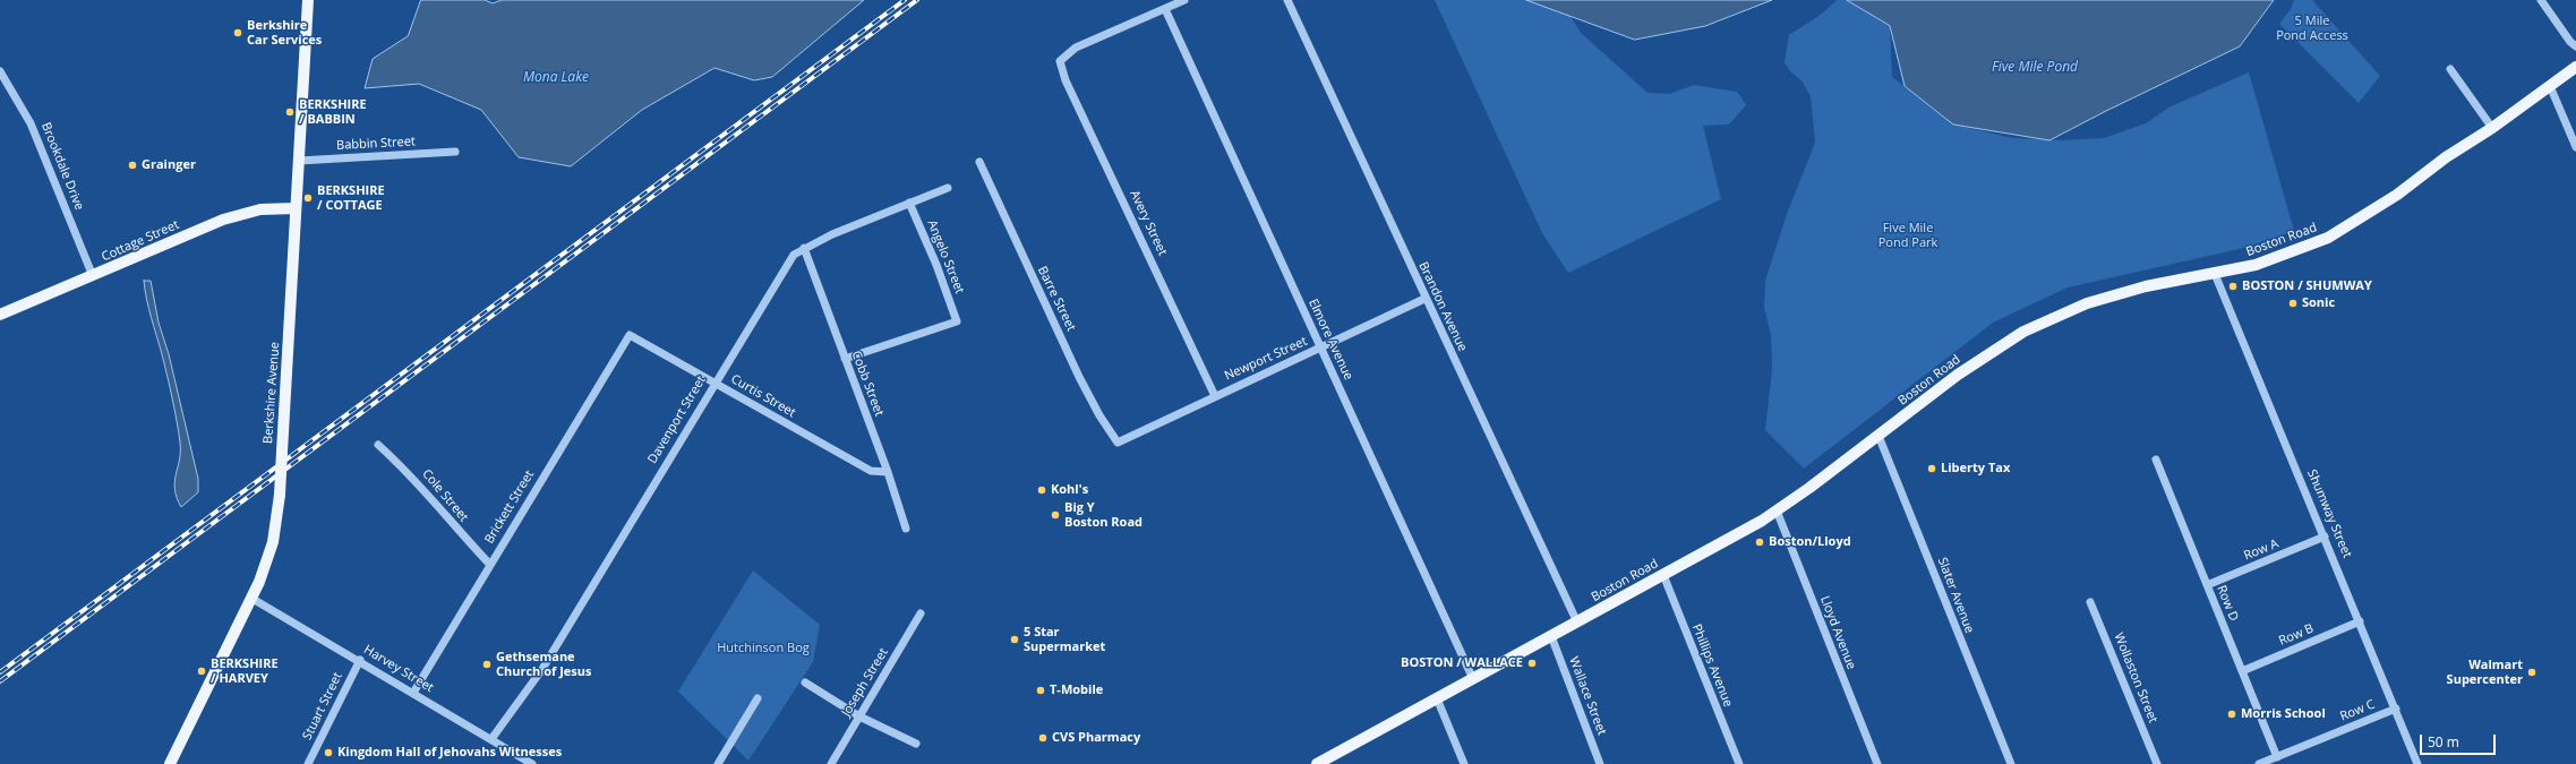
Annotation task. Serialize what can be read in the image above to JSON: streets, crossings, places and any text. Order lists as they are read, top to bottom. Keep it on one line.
{"streets":{"main road":["Boston Road","Cottage Street","Berkshire Avenue"],"street":["Babbin Street","Brookdale Drive","Avery Street","Angelo Street","Barre Street","Brandon Avenue","Elmore Avenue","Newport Street","Cobb Street","Curtis Street","Davenport Street","Cole Street","Brickett Street","Shumway Street","Row A","Slater Avenue","Row D","Lloyd Avenue","Row B","Phillips Avenue","Harvey Street","Wollaston Street","Joseph Street","Wallace Street","Stuart Street","Row C"]},"crossings":[["Babbin Street","Berkshire Avenue"],["Brookdale Drive","Cottage Street"],["Avery Street","Elmore Avenue"],["Avery Street","Newport Street"],["Boston Road","Brandon Avenue"],["Boston Road","Elmore Avenue"],["Boston Road","Shumway Street"],["Boston Road","Slater Avenue"],["Boston Road","Lloyd Avenue"],["Boston Road","Phillips Avenue"],["Boston Road","Wallace Street"],["Cottage Street","Berkshire Avenue"],["Angelo Street","Cobb Street"],["Angelo Street","Davenport Street"],["Barre Street","Newport Street"],["Brandon Avenue","Newport Street"],["Elmore Avenue","Newport Street"],["Cobb Street","Curtis Street"],["Cobb Street","Davenport Street"],["Berkshire Avenue","Harvey Street"],["Curtis Street","Davenport Street"],["Curtis Street","Brickett Street"],["Davenport Street","Harvey Street"],["Cole Street","Brickett Street"],["Brickett Street","Harvey Street"],["Shumway Street","Row A"],["Shumway Street","Row B"],["Shumway Street","Row C"],["Row A","Row D"],["Row D","Row B"],["Row D","Row C"],["Harvey Street","Stuart Street"]],"water":["Five Mile Pond","Mona Lake"],"parks":["5 Mile Pond Access","Five Mile Pond Park","Hutchinson Bog"],"places":["Berkshire Car Services","BERKSHIRE / BABBIN","Grainger","BERKSHIRE / COTTAGE","BOSTON / SHUMWAY","Sonic","Liberty Tax","Kohl's","Big Y Boston Road","Boston/Lloyd","5 Star Supermarket","BOSTON / WALLACE","Gethsemane Church of Jesus","BERKSHIRE / HARVEY","Walmart Supercenter","T-Mobile","Morris School","CVS Pharmacy","Kingdom Hall of Jehovahs Witnesses"],"scale_bar":"50 m"}
